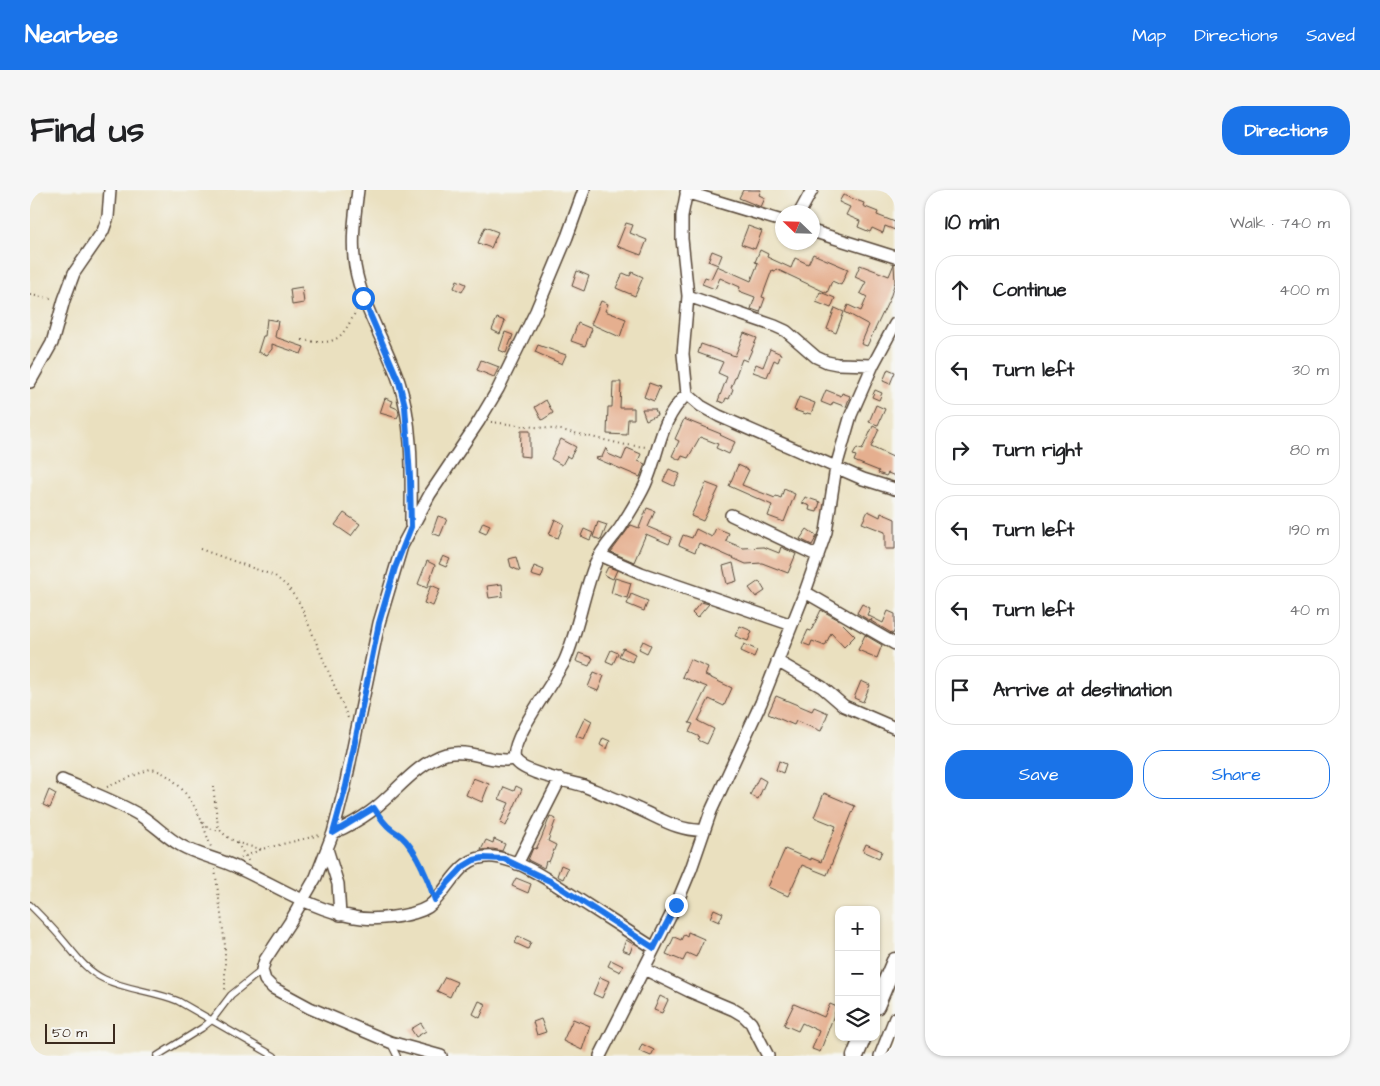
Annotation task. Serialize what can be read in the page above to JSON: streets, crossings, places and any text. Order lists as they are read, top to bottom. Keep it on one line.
{"scale_bar":"50 m","north":"top left","page":{"header":"Nearbee","nav":["Map","Directions","Saved"],"title":"Find us","buttons":["Directions",["Save","Share"]],"heading":["10 min","Walk · 740 m"],"list":[["Continue","400 m"],["Turn left","30 m"],["Turn right","80 m"],["Turn left","190 m"],["Turn left","40 m"],"Arrive at destination"],"map_buttons":["+","−"],"scale":"50 m"}}
